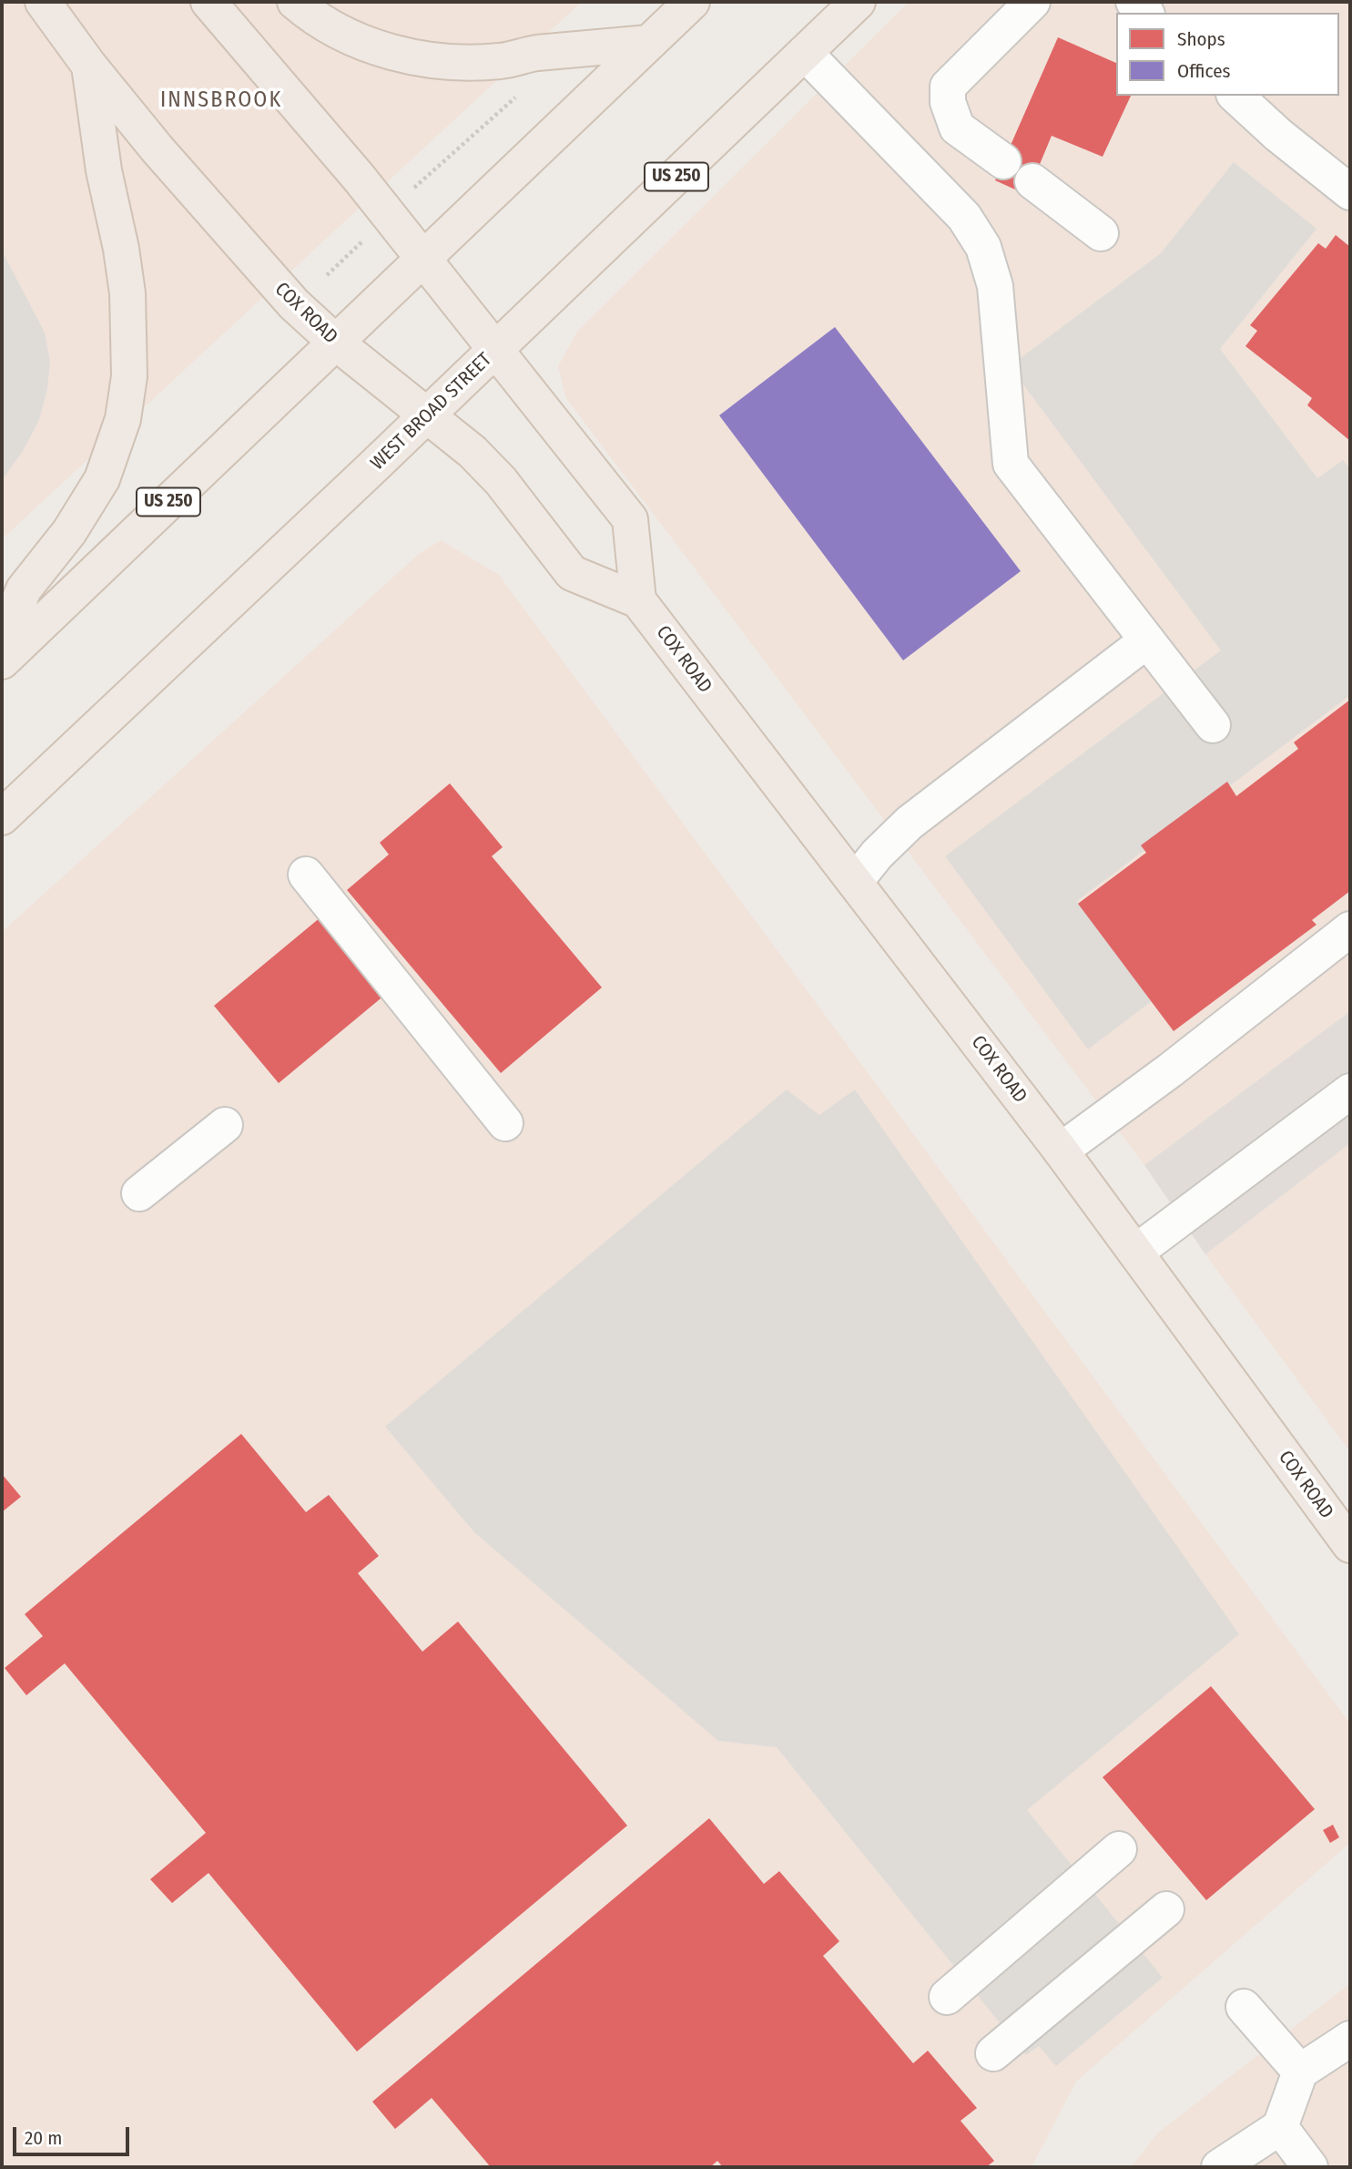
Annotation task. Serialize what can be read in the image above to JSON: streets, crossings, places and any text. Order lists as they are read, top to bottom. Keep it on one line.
{"streets":{"main road":["US 250","COX ROAD","WEST BROAD STREET"]},"crossings":[["US 250","COX ROAD"],["COX ROAD","WEST BROAD STREET"]],"districts":["INNSBROOK"],"legend":["Shops","Offices"],"scale_bar":"20 m"}
